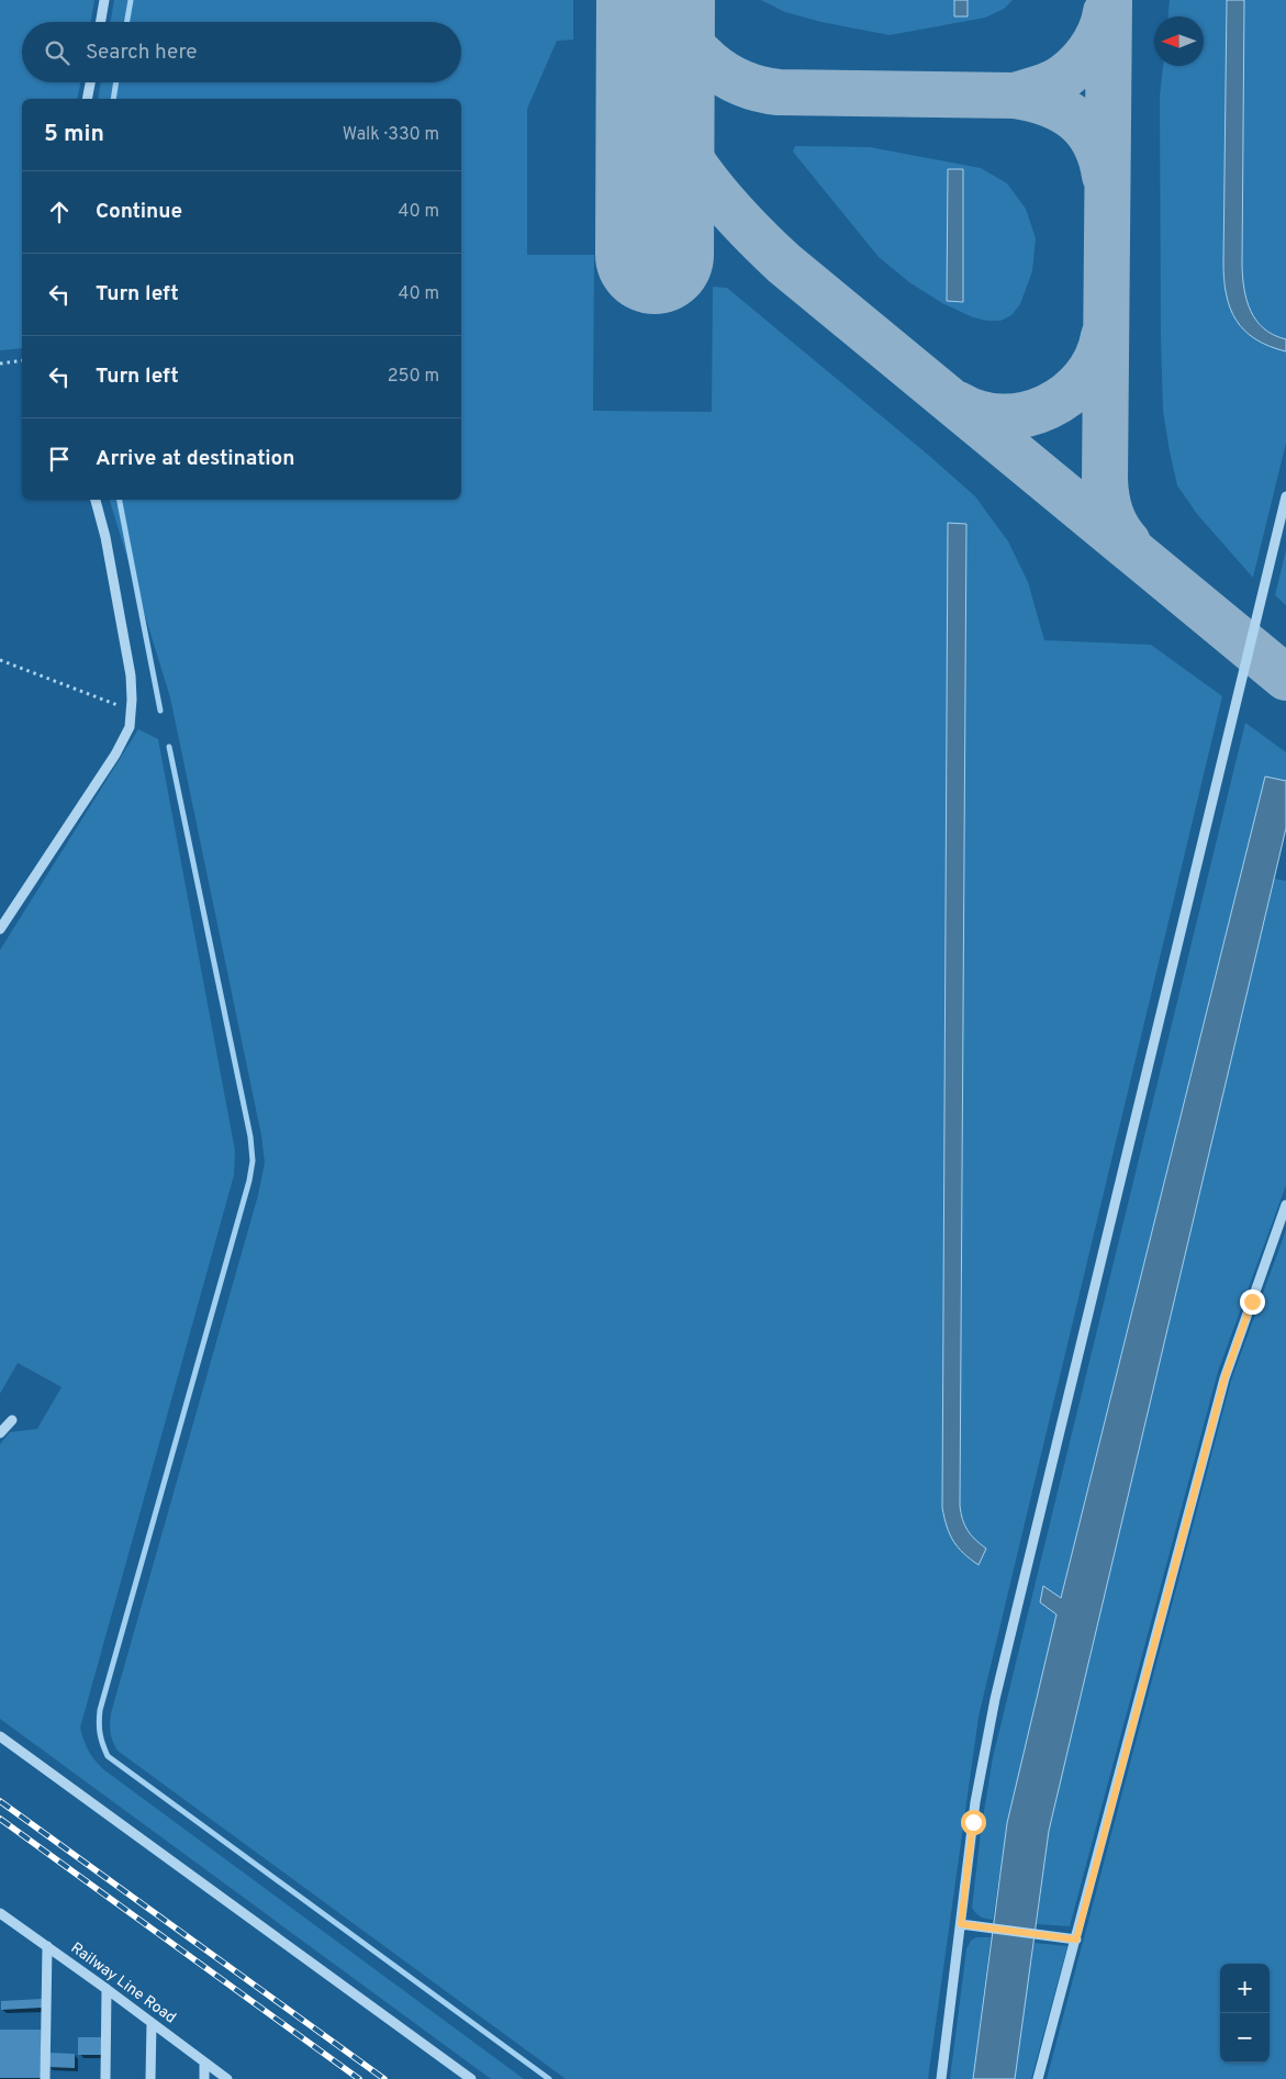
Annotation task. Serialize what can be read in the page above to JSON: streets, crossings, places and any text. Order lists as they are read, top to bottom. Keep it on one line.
{"streets":{"street":["Railway Line Road"]},"north":"left","page":{"search":"Search here","heading":["5 min","Walk · 330 m"],"list":[["Continue","40 m"],["Turn left","40 m"],["Turn left","250 m"],"Arrive at destination"],"map_buttons":["+","−"]}}
